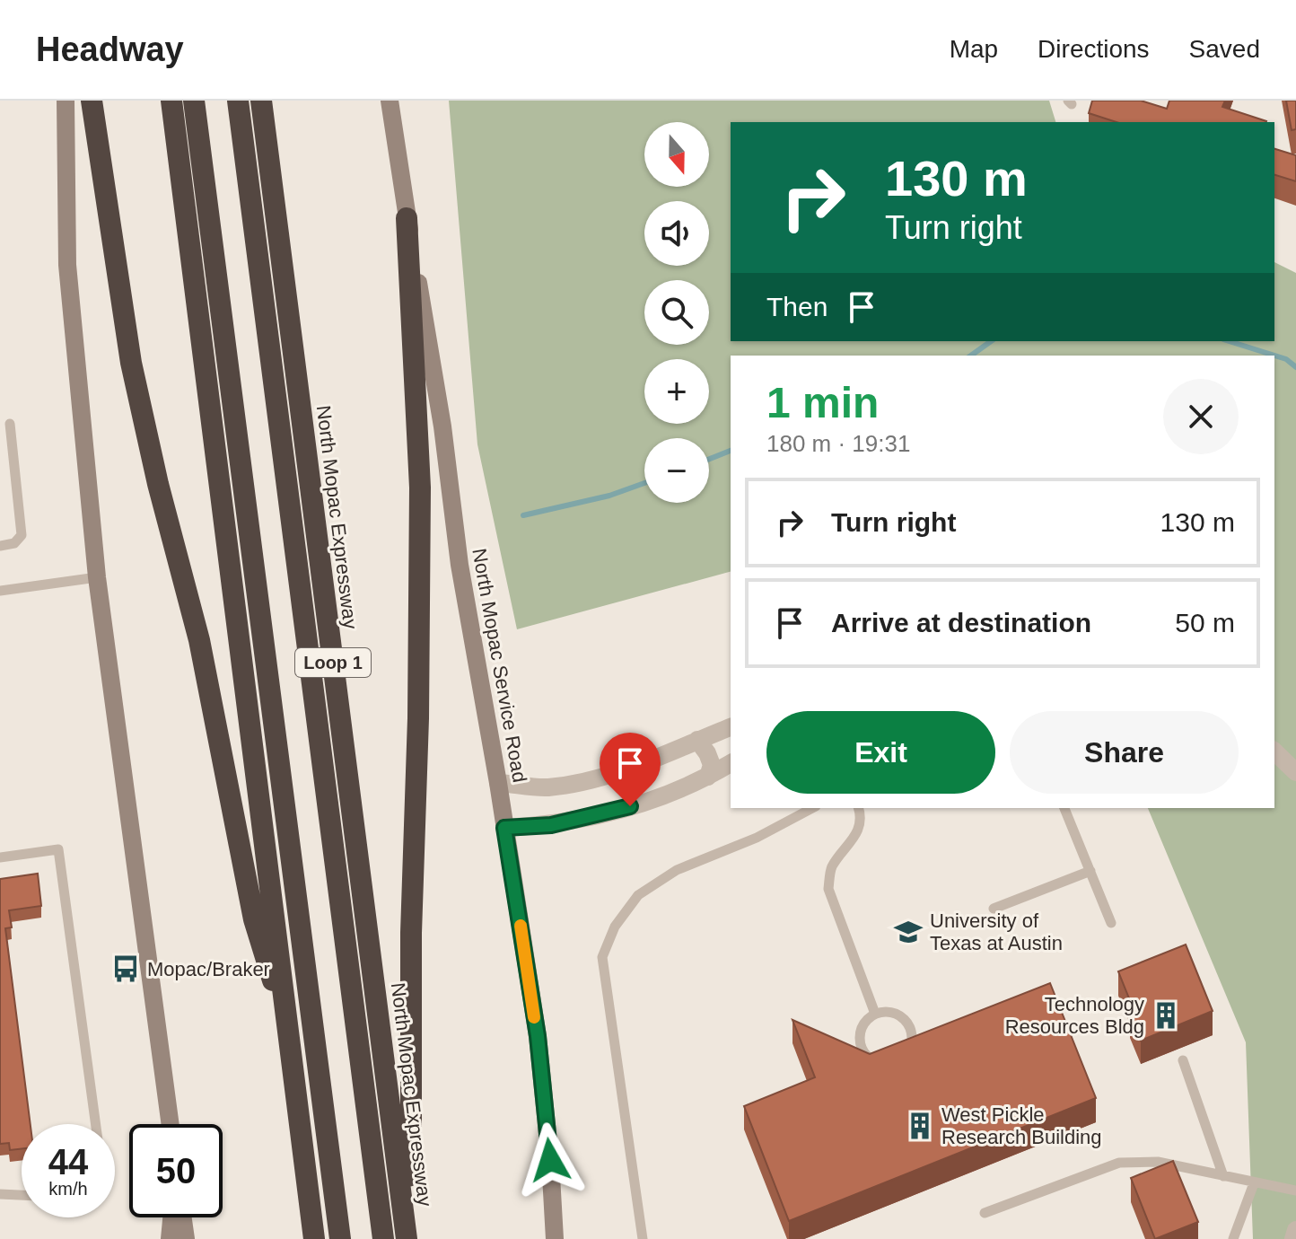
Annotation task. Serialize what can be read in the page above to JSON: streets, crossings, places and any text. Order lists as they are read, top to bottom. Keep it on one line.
{"streets":{"highway":["North Mopac Expressway","Loop 1"],"main road":["North Mopac Service Road"]},"places":{"school or university":["University of Texas at Austin"],"bus stop":["Mopac/Braker"],"building":["Technology Resources Bldg","West Pickle Research Building"]},"north":"bottom","page":{"header":"Headway","nav":["Map","Directions","Saved"],"map_buttons":["+","−"],"turn":["130 m","Turn right"],"then":"Then","heading":["1 min","180 m · 19:31"],"list":[{"name":"Turn right","value":"130 m"},{"name":"Arrive at destination","value":"50 m"}],"buttons":["Exit","Share"],"speed":"44 km/h","limit":"50"}}
